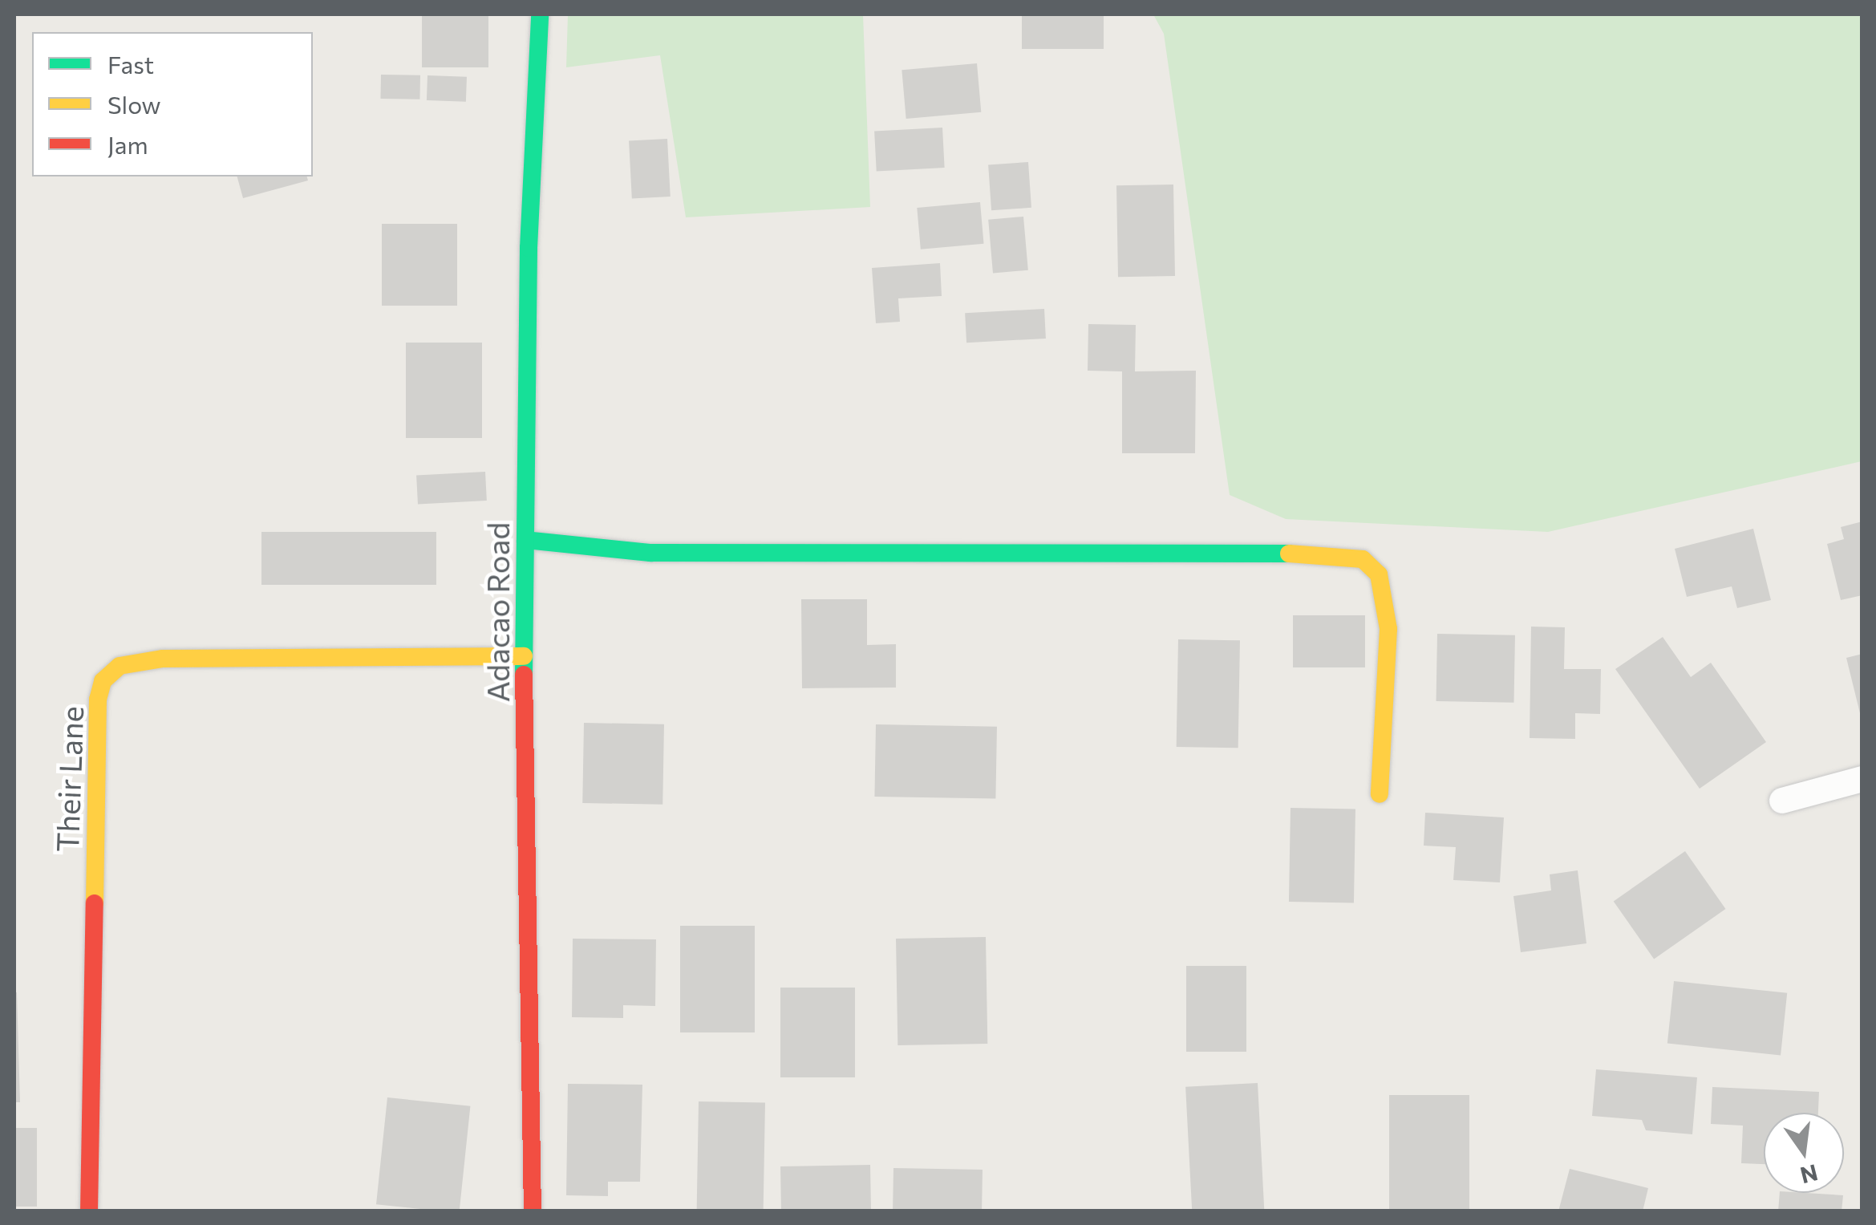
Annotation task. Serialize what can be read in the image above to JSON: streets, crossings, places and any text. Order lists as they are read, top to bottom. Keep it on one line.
{"streets":{"street":["Adacao Road","Their Lane"]},"crossings":[["Adacao Road","Their Lane"]],"legend":["Fast","Slow","Jam"],"north":"bottom"}
